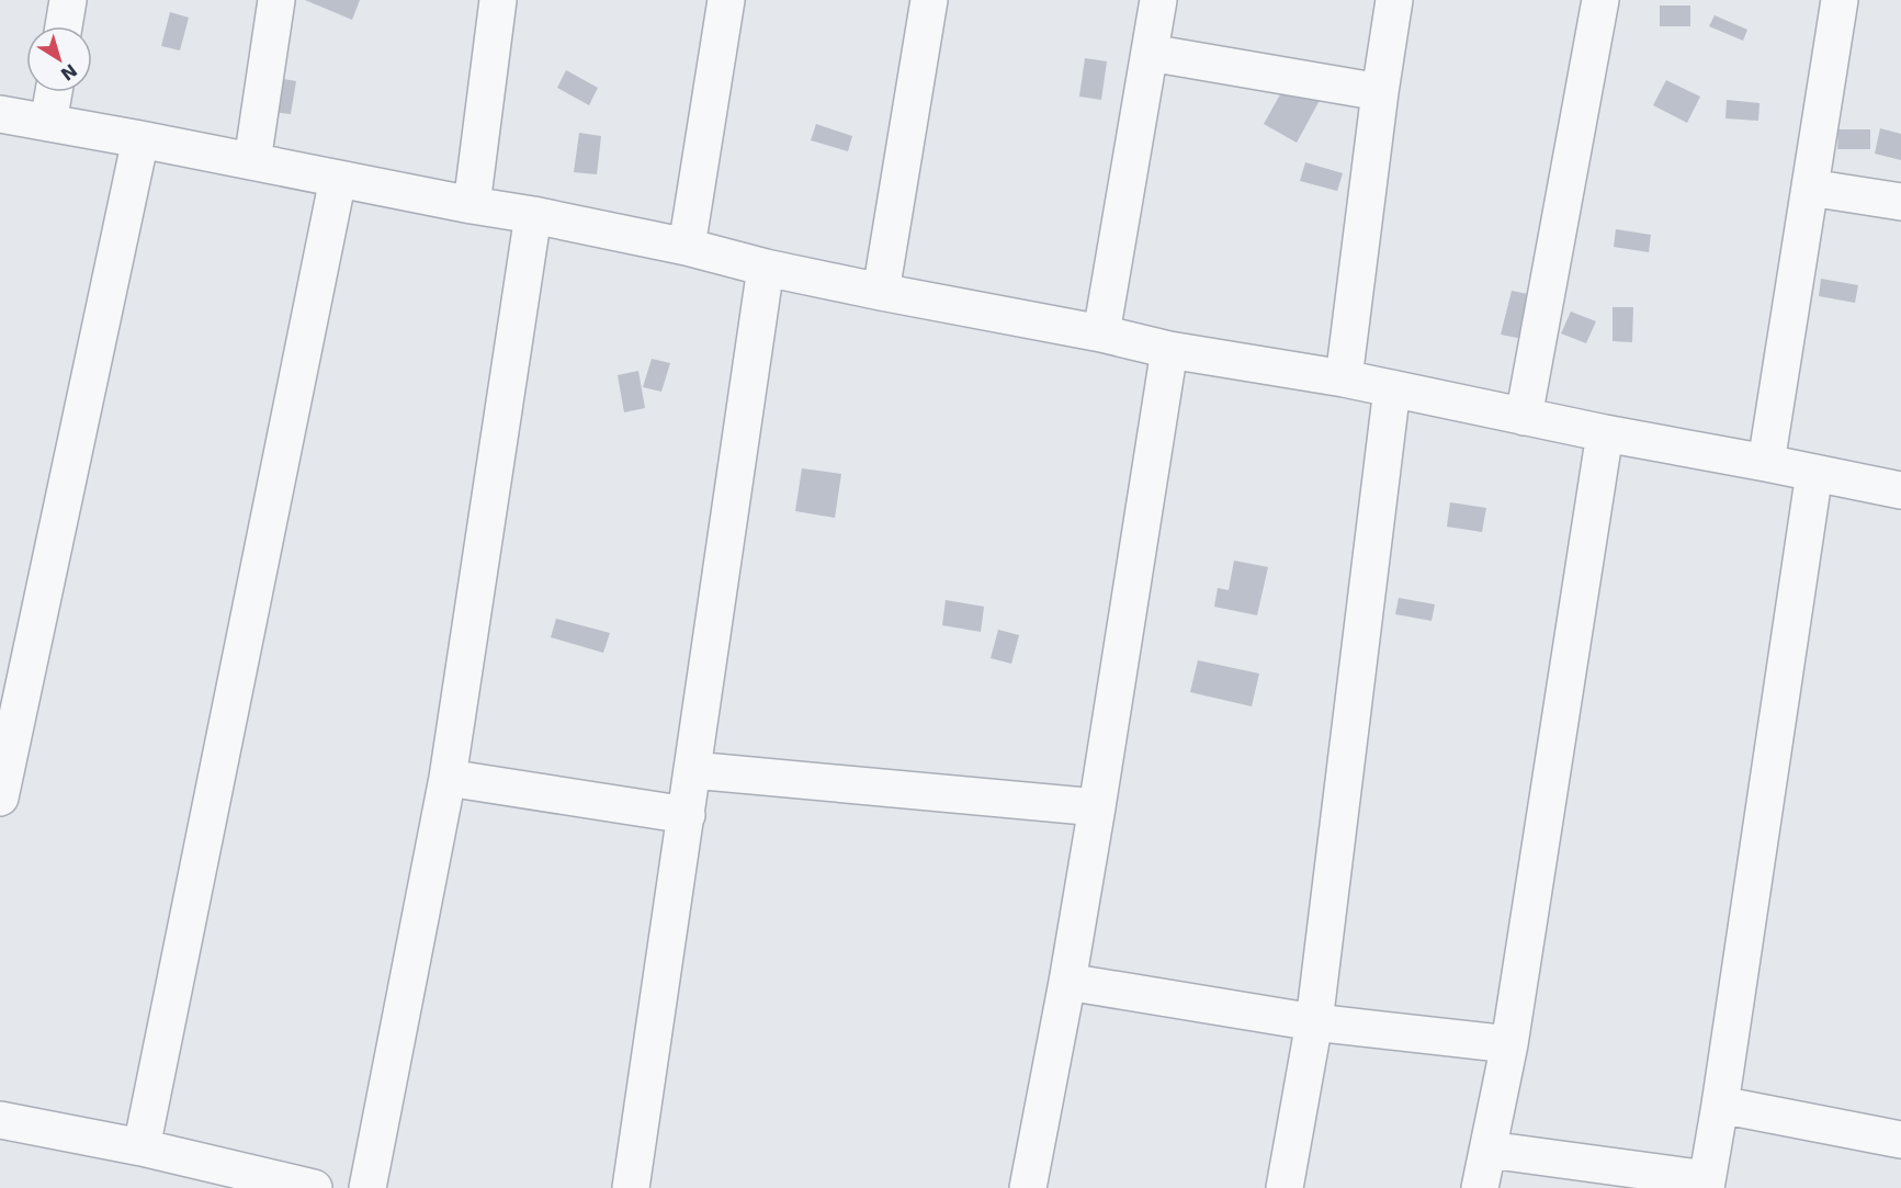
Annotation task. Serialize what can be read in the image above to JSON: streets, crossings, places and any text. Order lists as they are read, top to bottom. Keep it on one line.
{"north":"bottom right"}
